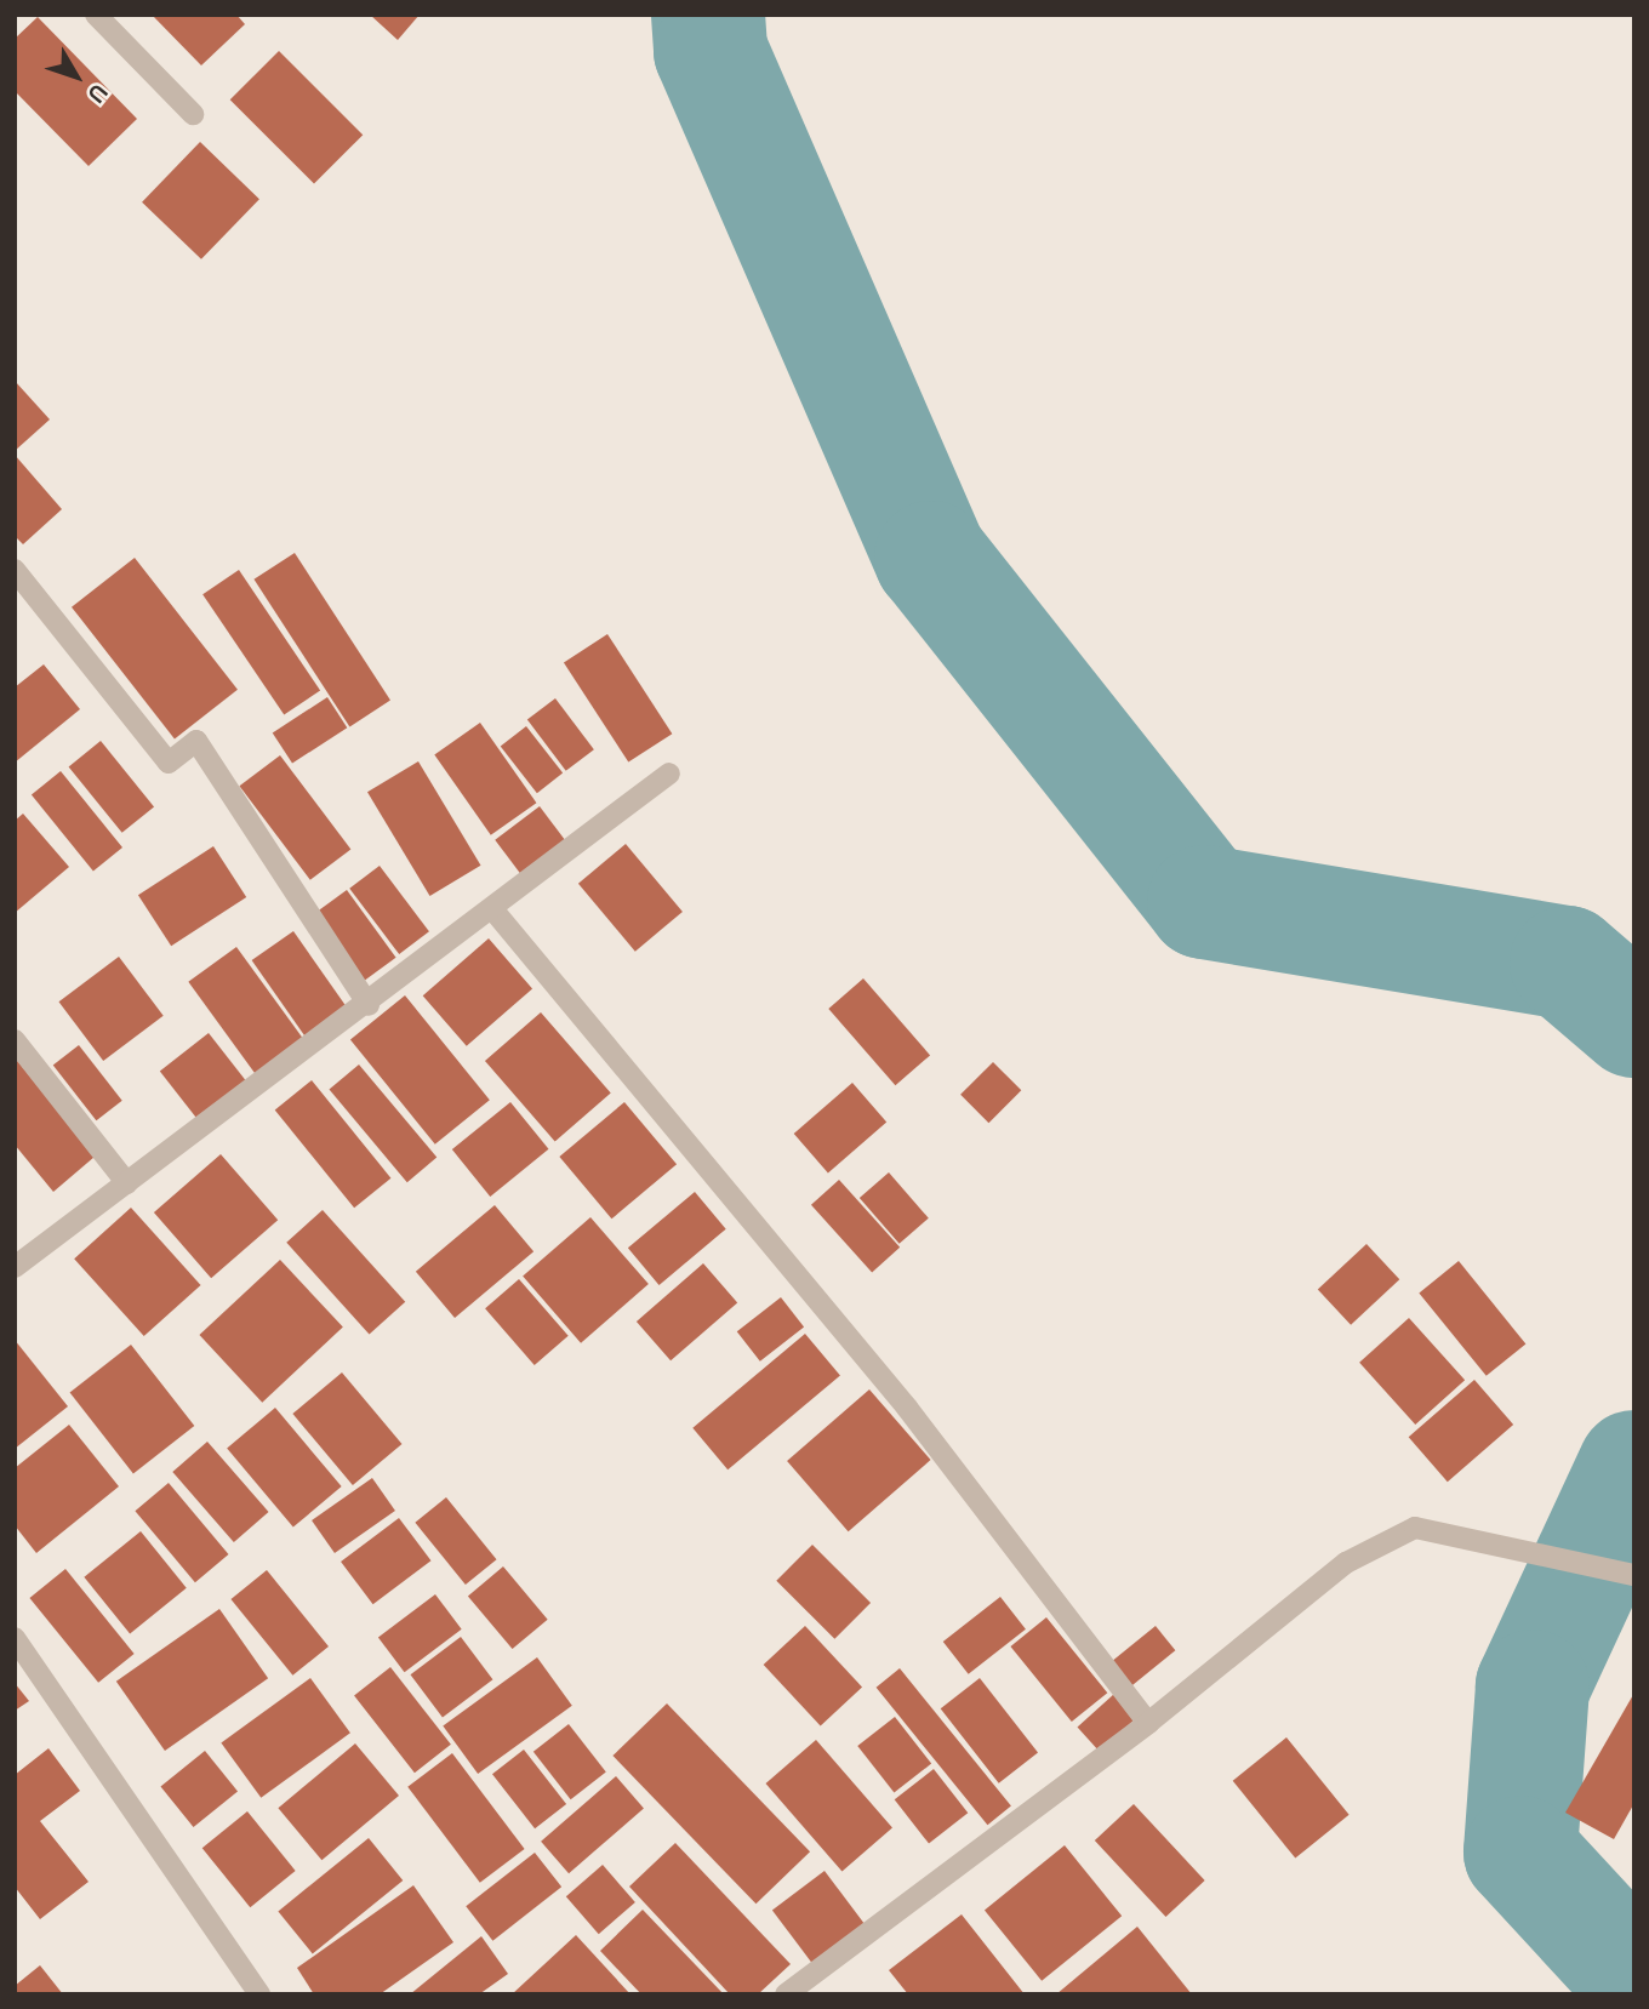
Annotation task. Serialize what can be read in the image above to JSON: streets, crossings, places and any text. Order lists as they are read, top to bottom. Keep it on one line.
{"north":"bottom right"}
